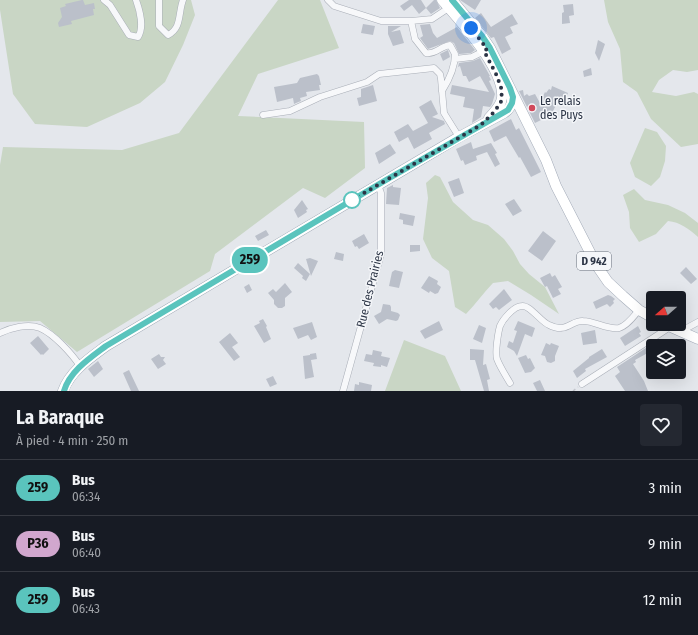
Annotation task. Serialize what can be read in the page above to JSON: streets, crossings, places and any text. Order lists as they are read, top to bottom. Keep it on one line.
{"streets":{"main road":["D 942"],"street":["Rue des Prairies"]},"places":["Le relais des Puys"],"lines":["bus line 259"],"north":"left","page":{"on_map":"259","heading":["La Baraque","À pied · 4 min · 250 m"],"list":[{"mark":"259","name":"Bus","note":"06:34","value":"3 min"},{"mark":"P36","name":"Bus","note":"06:40","value":"9 min"},{"mark":"259","name":"Bus","note":"06:43","value":"12 min"}]}}
